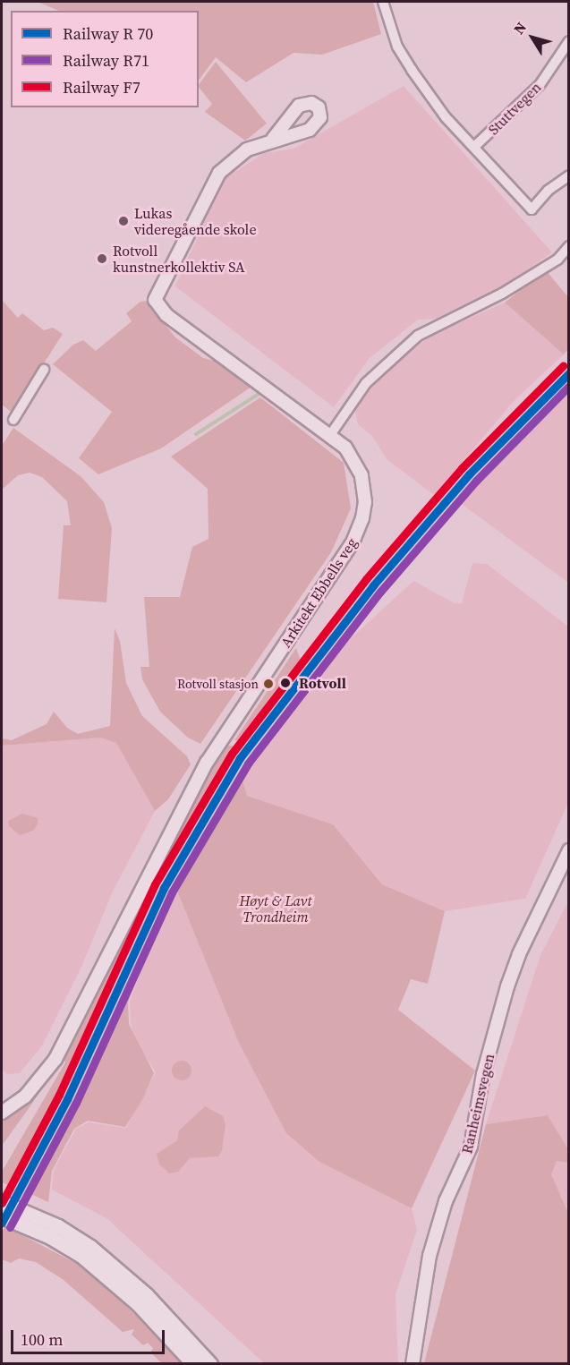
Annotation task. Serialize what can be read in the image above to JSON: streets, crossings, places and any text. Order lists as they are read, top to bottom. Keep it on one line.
{"streets":{"street":["Stuttvegen","Arkitekt Ebbells veg","Ranheimsvegen"]},"parks":["Høyt & Lavt Trondheim"],"places":["Lukas videregående skole","Rotvoll kunstnerkollektiv SA","Rotvoll","Rotvoll stasjon"],"lines":["rail line F7","rail line R71"],"legend":["Railway R 70","Railway R71","Railway F7"],"scale_bar":"100 m","north":"top left"}
